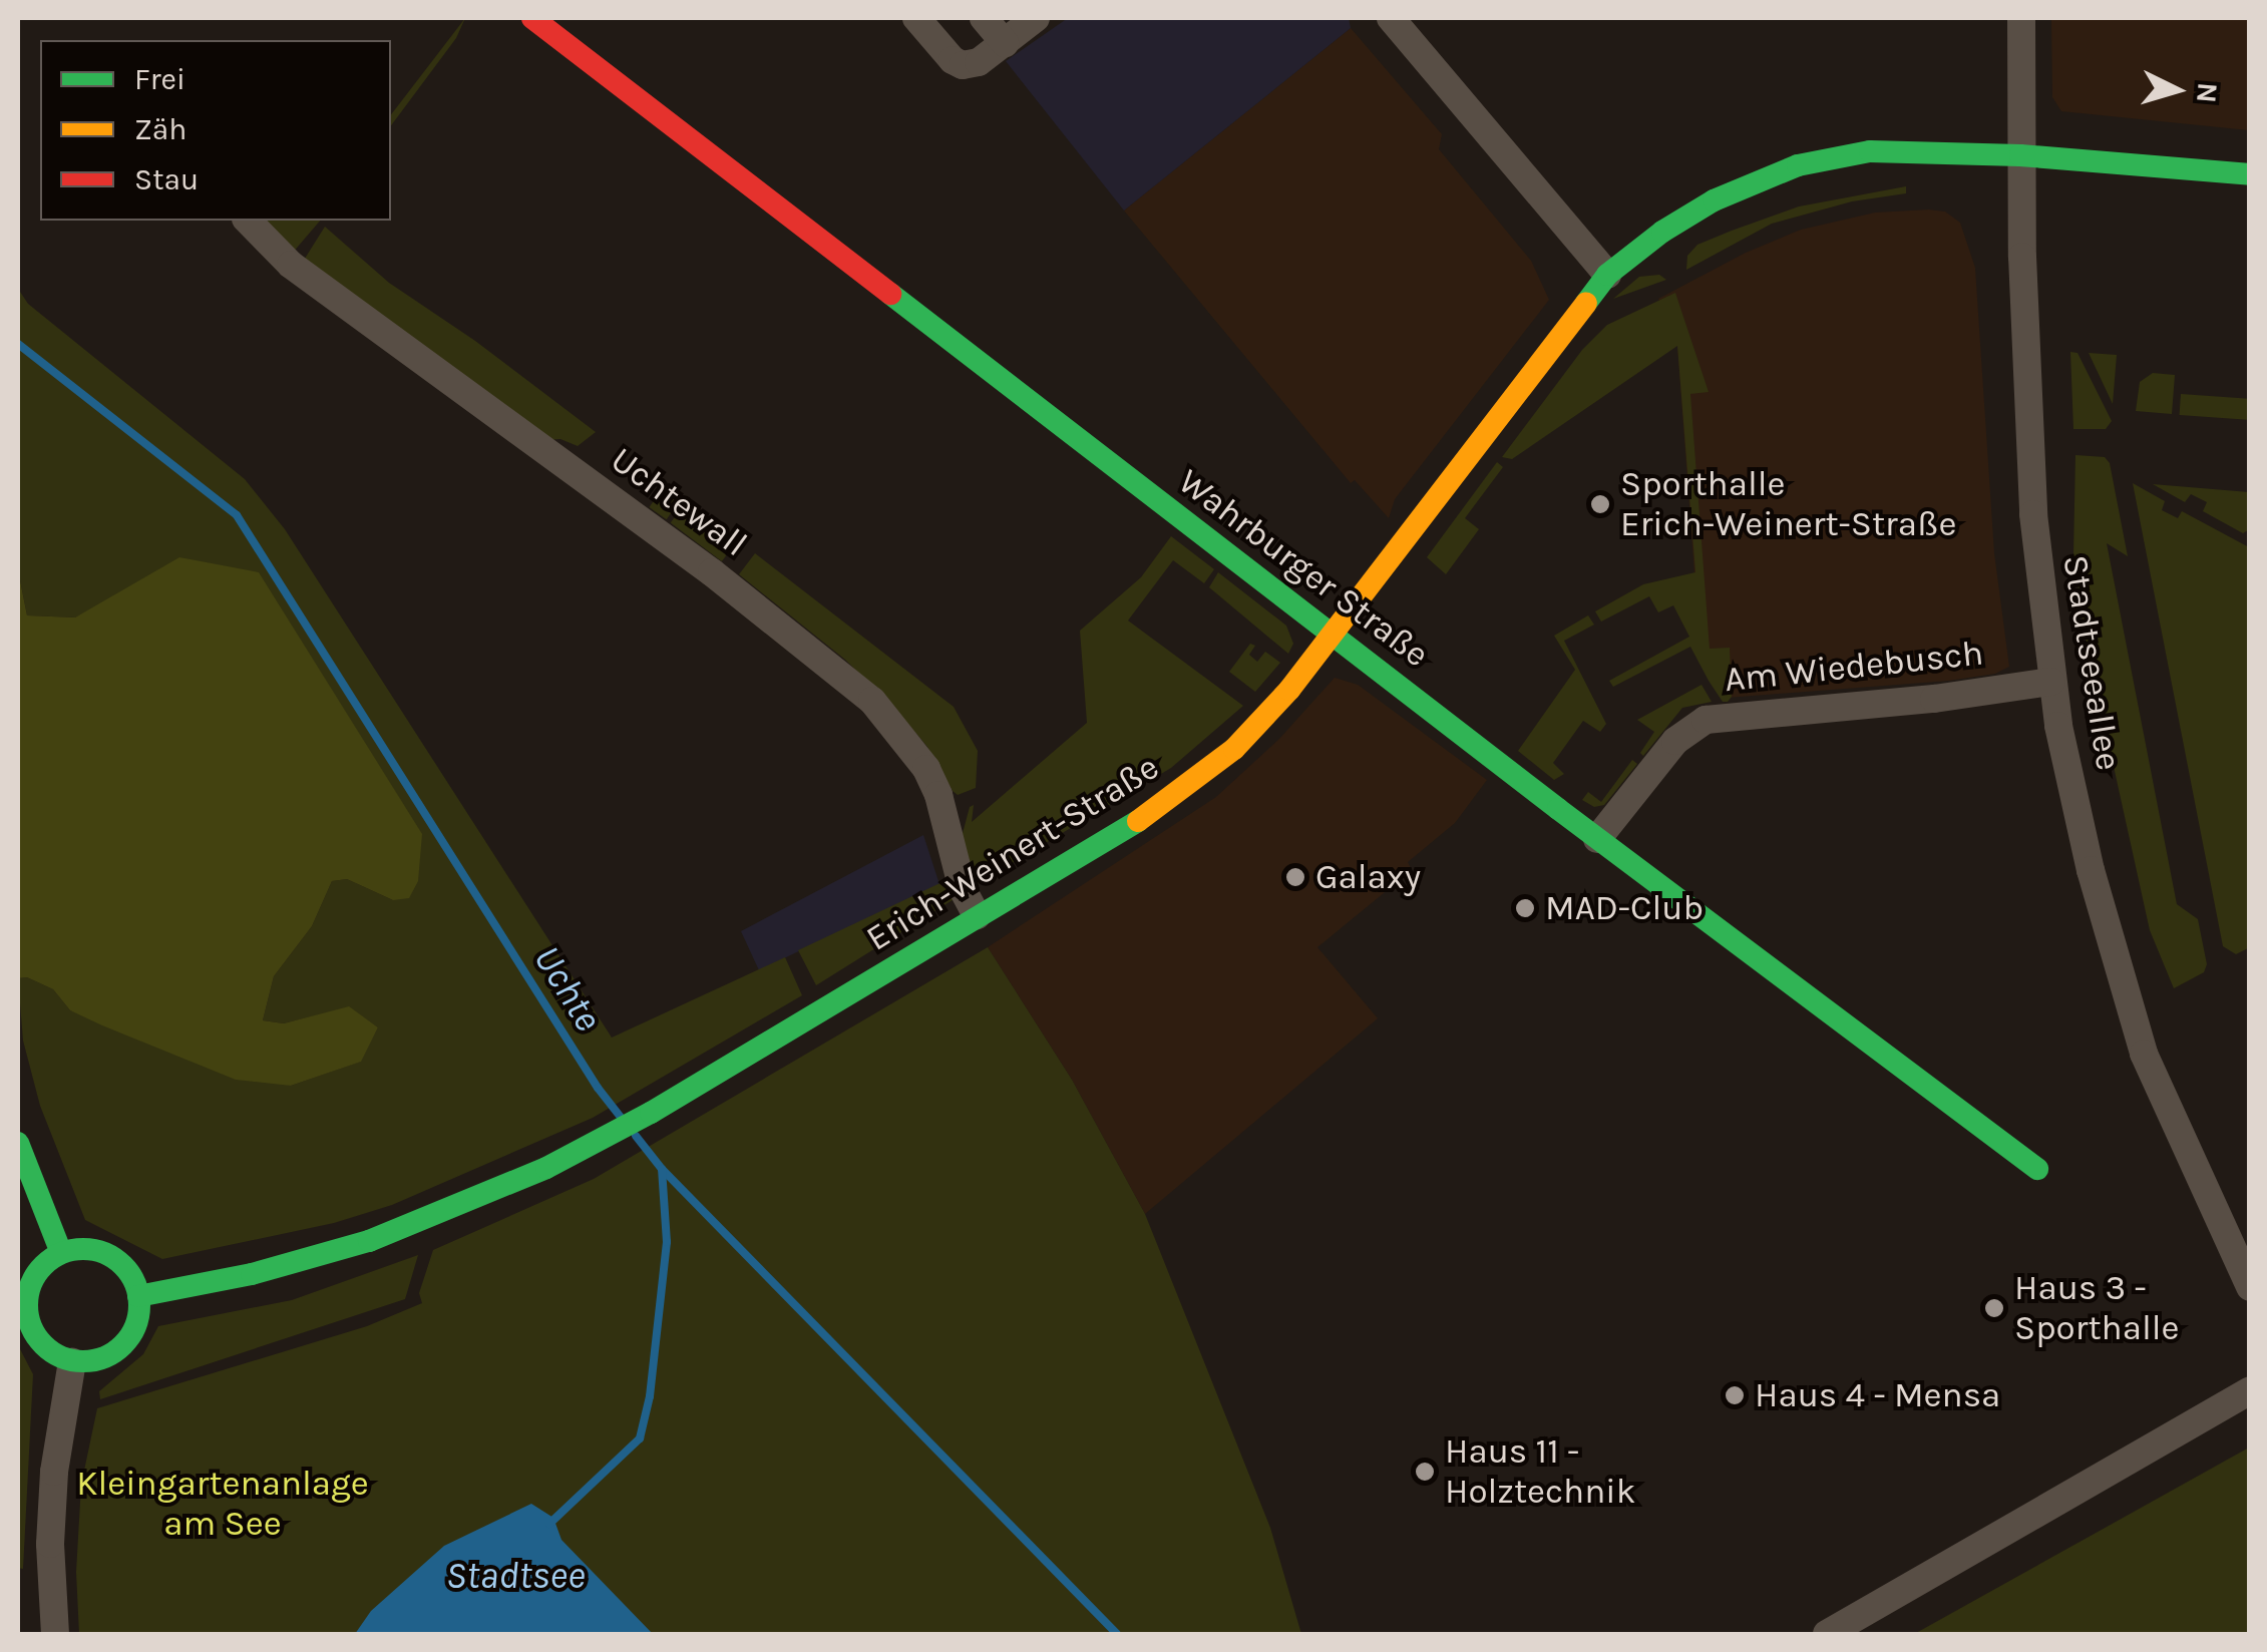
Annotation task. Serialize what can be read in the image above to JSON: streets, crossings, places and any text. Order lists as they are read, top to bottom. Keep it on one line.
{"streets":{"street":["Uchtewall","Wahrburger Straße","Stadtseeallee","Am Wiedebusch","Erich-Weinert-Straße"]},"crossings":[["Uchtewall","Erich-Weinert-Straße"],["Wahrburger Straße","Am Wiedebusch"],["Wahrburger Straße","Erich-Weinert-Straße"],["Stadtseeallee","Am Wiedebusch"],["Stadtseeallee","Erich-Weinert-Straße"]],"water":["Uchte","Stadtsee"],"parks":["Kleingartenanlage am See"],"places":["Sporthalle Erich-Weinert-Straße","Galaxy","MAD-Club","Haus 3 - Sporthalle","Haus 4 - Mensa","Haus 11 - Holztechnik"],"legend":["Frei","Zäh","Stau"],"north":"right"}
